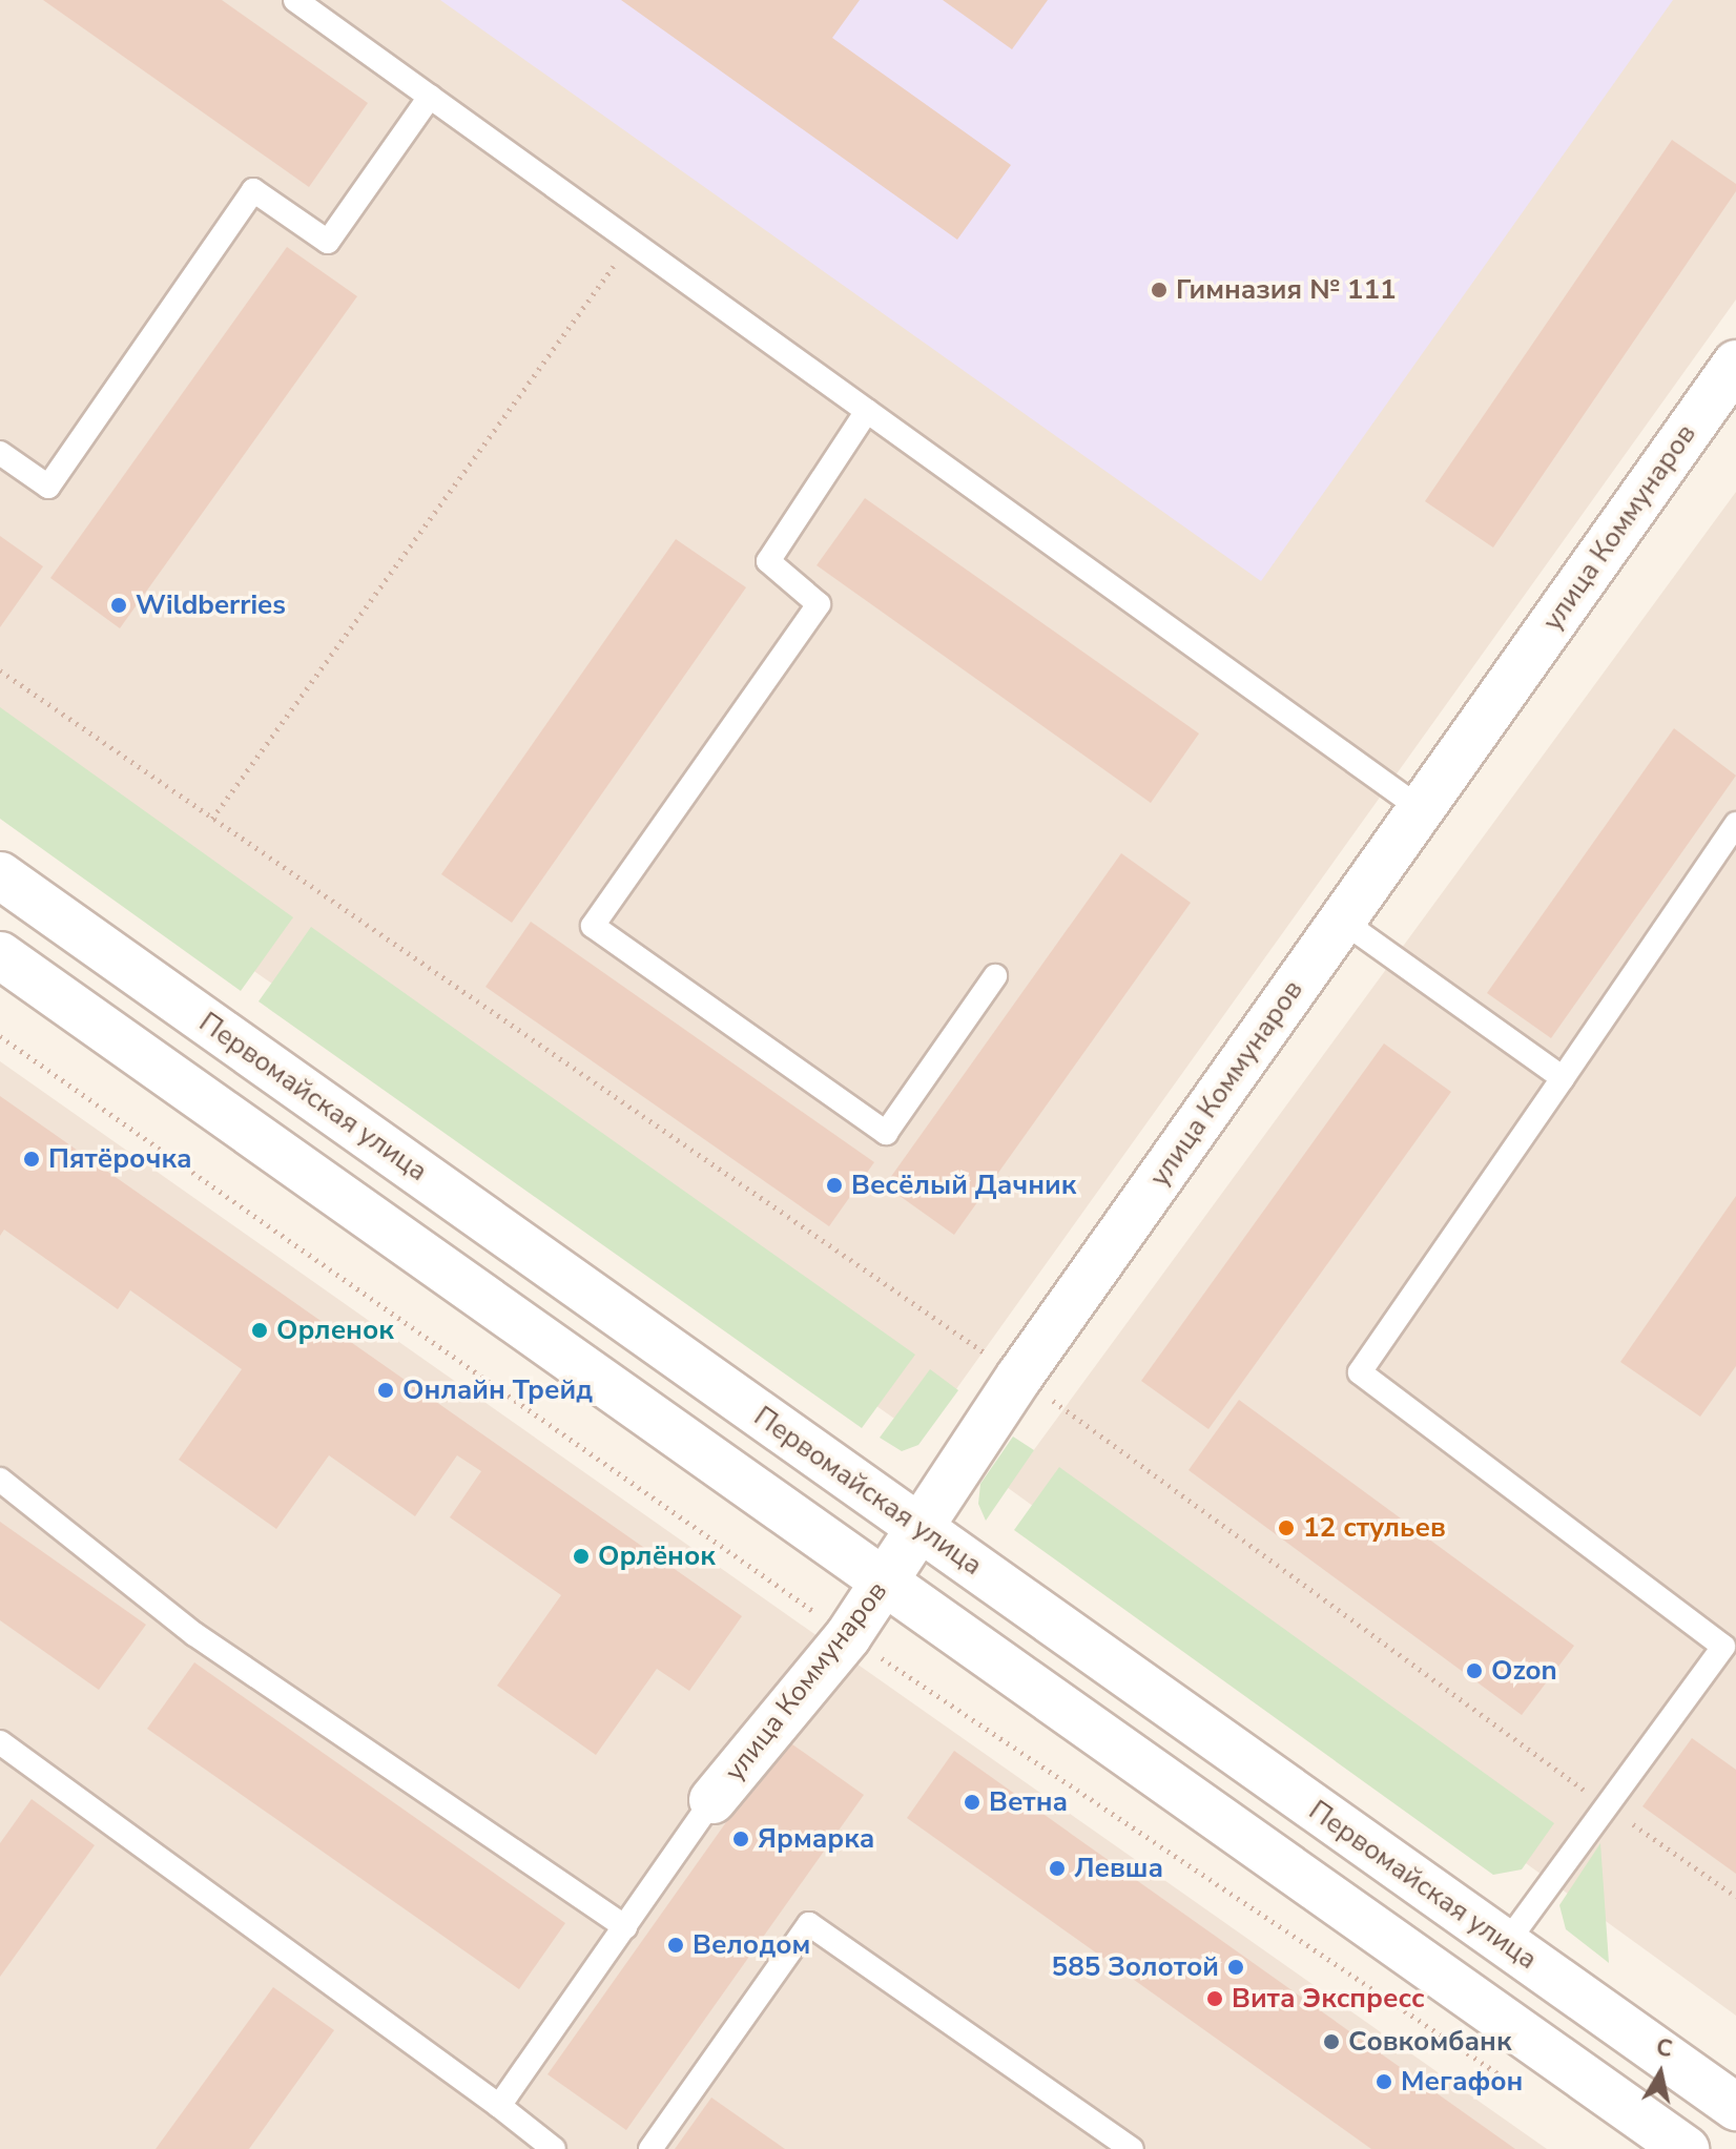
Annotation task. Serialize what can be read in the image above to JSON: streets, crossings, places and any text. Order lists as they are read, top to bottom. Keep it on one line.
{"streets":{"main road":["улица Коммунаров","Первомайская улица"]},"crossings":[["улица Коммунаров","Первомайская улица"]],"places":["Гимназия № 111","Wildberries","Пятёрочка","Весёлый Дачник","Орленок","Онлайн Трейд","12 стульев","Орлёнок","Ozon","Ветна","Ярмарка","Левша","Велодом","585 Золотой","Вита Экспресс","Совкомбанк","Мегафон"],"north":"top"}
